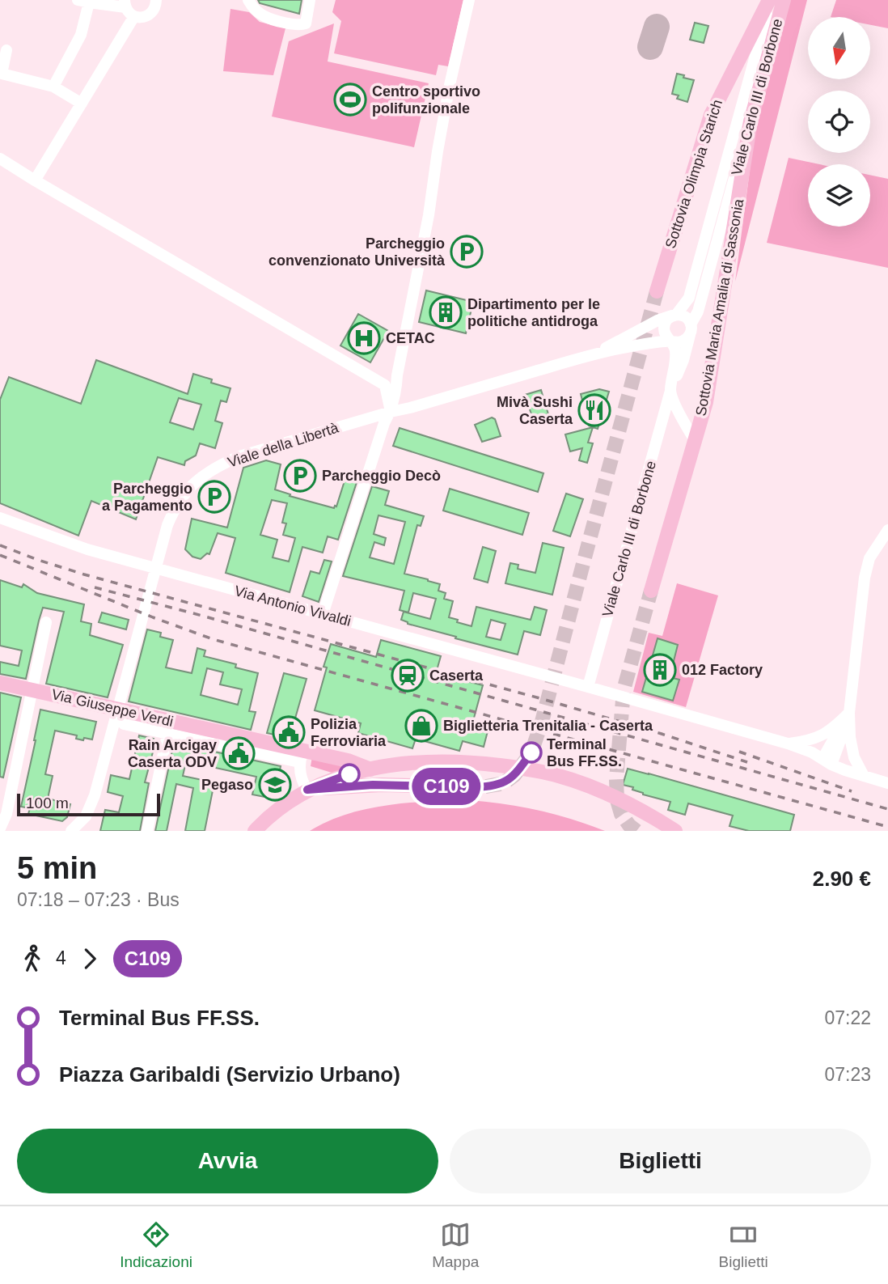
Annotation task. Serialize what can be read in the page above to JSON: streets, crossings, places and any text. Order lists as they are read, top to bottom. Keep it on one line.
{"streets":{"main road":["Viale Carlo III di Borbone","Sottovia Olimpia Starich","Sottovia Maria Amalia di Sassonia","Via Giuseppe Verdi"],"street":["Viale della Libertà","Via Antonio Vivaldi"]},"crossings":[["Viale Carlo III di Borbone","Sottovia Olimpia Starich"],["Viale Carlo III di Borbone","Sottovia Maria Amalia di Sassonia"],["Viale Carlo III di Borbone","Viale della Libertà"],["Viale Carlo III di Borbone","Via Antonio Vivaldi"]],"places":{"sports":["Centro sportivo polifunzionale"],"parking":["Parcheggio convenzionato Università","Parcheggio Decò","Parcheggio a Pagamento"],"building":["Dipartimento per le politiche antidroga","012 Factory"],"hospital":["CETAC"],"restaurant":["Mivà Sushi Caserta"],"station":["Caserta"],"shop":["Biglietteria Trenitalia - Caserta"],"public building":["Polizia Ferroviaria","Rain Arcigay Caserta ODV"],"other":["Terminal Bus FF.SS."],"school or university":["Pegaso"]},"lines":["bus line C109"],"scale_bar":"100 m","north":"bottom","page":{"on_map":"C109","scale":"100 m","heading":["5 min","07:18 – 07:23 · Bus","2.90 €"],"legs":["4","C109"],"list":[{"name":"Terminal Bus FF.SS.","value":"07:22"},{"name":"Piazza Garibaldi (Servizio Urbano)","value":"07:23"}],"buttons":["Avvia","Biglietti"],"tabs":["Indicazioni","Mappa","Biglietti"]}}
